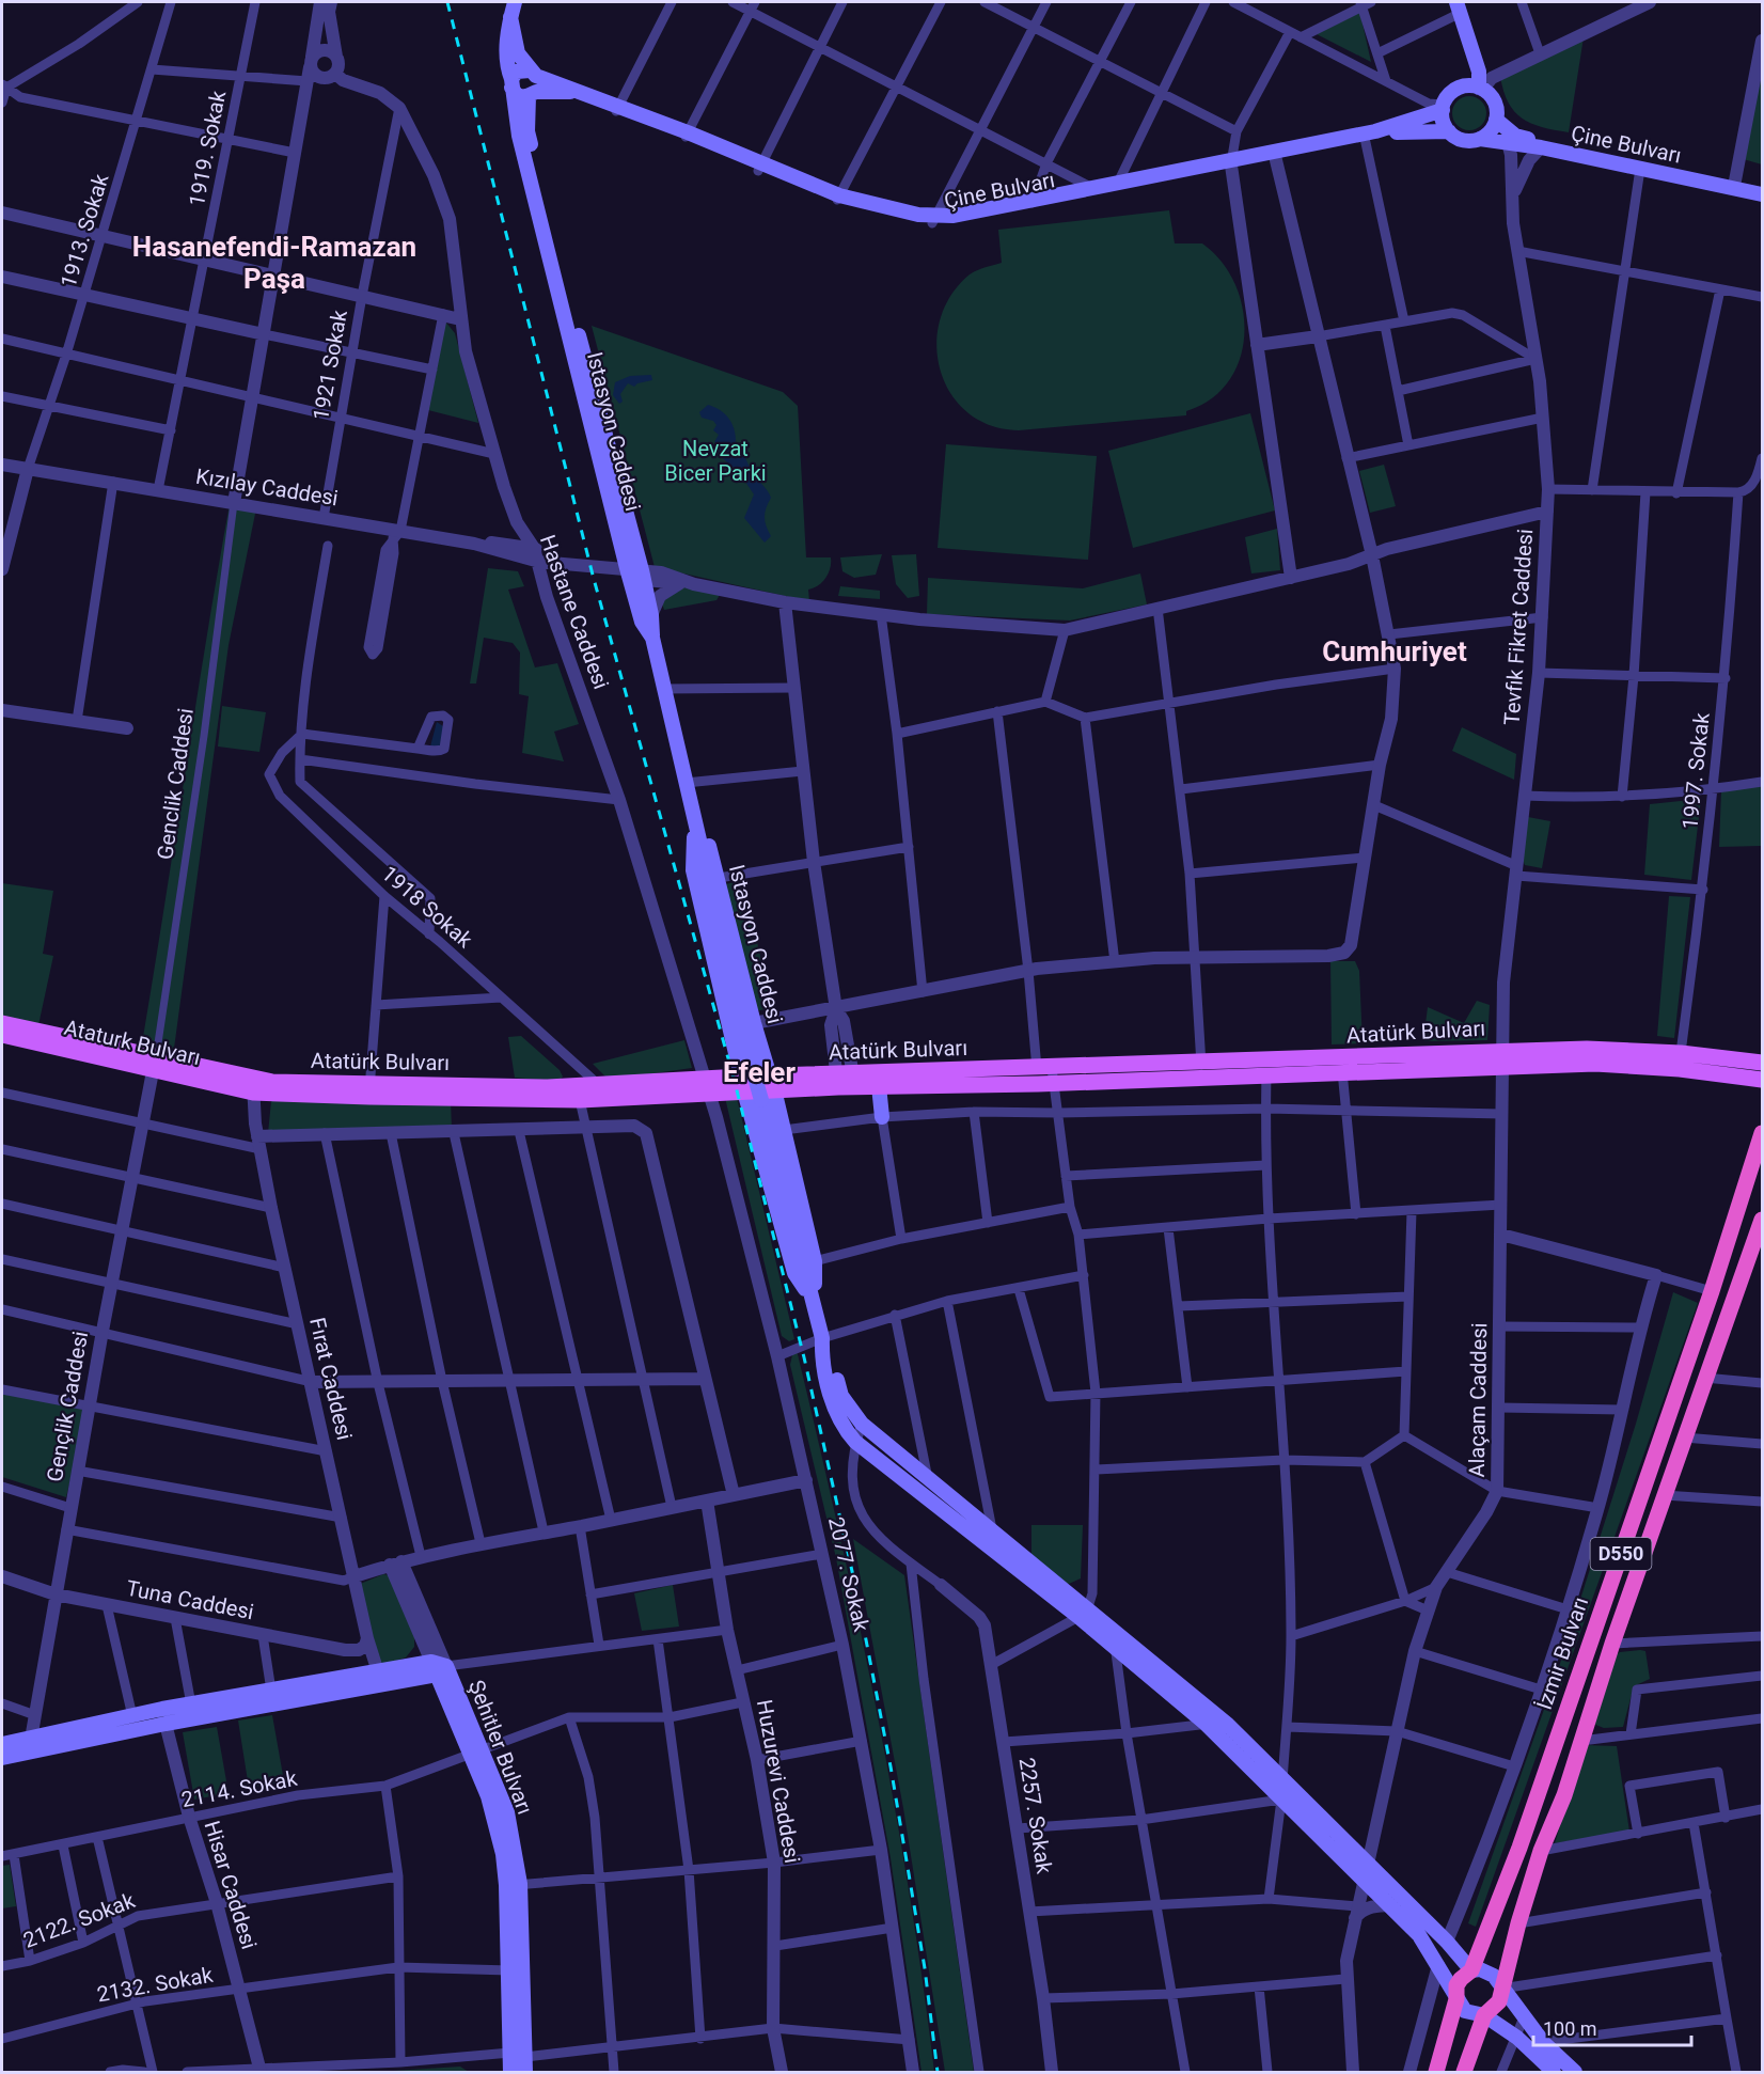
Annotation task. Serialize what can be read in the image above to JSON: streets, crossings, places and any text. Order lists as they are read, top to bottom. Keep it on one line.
{"streets":{"highway":["D550","İzmir Bulvarı"],"main road":["Çine Bulvarı","Istasyon Caddesi","Atatürk Bulvarı","Ataturk Bulvarı","Şehitler Bulvarı"],"street":["1919. Sokak","1913. Sokak","1921 Sokak","Kızılay Caddesi","Hastane Caddesi","Tevfik Fikret Caddesi","1997. Sokak","Genclik Caddesi","1918 Sokak","Fırat Caddesi","Alaçam Caddesi","Gençlik Caddesi","2077. Sokak","Tuna Caddesi","Huzurevi Caddesi","2114. Sokak","2257. Sokak","Hisar Caddesi","2122. Sokak","2132. Sokak"]},"crossings":[["Çine Bulvarı","Istasyon Caddesi"],["Çine Bulvarı","Tevfik Fikret Caddesi"],["1919. Sokak","Kızılay Caddesi"],["1913. Sokak","Kızılay Caddesi"],["1921 Sokak","Kızılay Caddesi"],["1921 Sokak","Hastane Caddesi"],["Istasyon Caddesi","Atatürk Bulvarı"],["Kızılay Caddesi","Hastane Caddesi"],["Kızılay Caddesi","Genclik Caddesi"],["Hastane Caddesi","Atatürk Bulvarı"],["Hastane Caddesi","2077. Sokak"],["Tevfik Fikret Caddesi","Atatürk Bulvarı"],["Tevfik Fikret Caddesi","Alaçam Caddesi"],["1997. Sokak","Atatürk Bulvarı"],["Genclik Caddesi","Ataturk Bulvarı"],["Genclik Caddesi","Gençlik Caddesi"],["1918 Sokak","Atatürk Bulvarı"],["Atatürk Bulvarı","Ataturk Bulvarı"],["Atatürk Bulvarı","Fırat Caddesi"],["Atatürk Bulvarı","Alaçam Caddesi"],["Atatürk Bulvarı","2077. Sokak"],["Ataturk Bulvarı","Fırat Caddesi"],["Ataturk Bulvarı","Gençlik Caddesi"],["Fırat Caddesi","Tuna Caddesi"],["Gençlik Caddesi","Tuna Caddesi"],["D550","İzmir Bulvarı"],["Şehitler Bulvarı","2114. Sokak"],["Şehitler Bulvarı","2132. Sokak"],["2114. Sokak","Hisar Caddesi"],["Hisar Caddesi","2122. Sokak"],["Hisar Caddesi","2132. Sokak"]],"districts":["Hasanefendi-Ramazan Paşa","Cumhuriyet","Efeler"],"parks":["Nevzat Bicer Parki"],"scale_bar":"100 m"}
